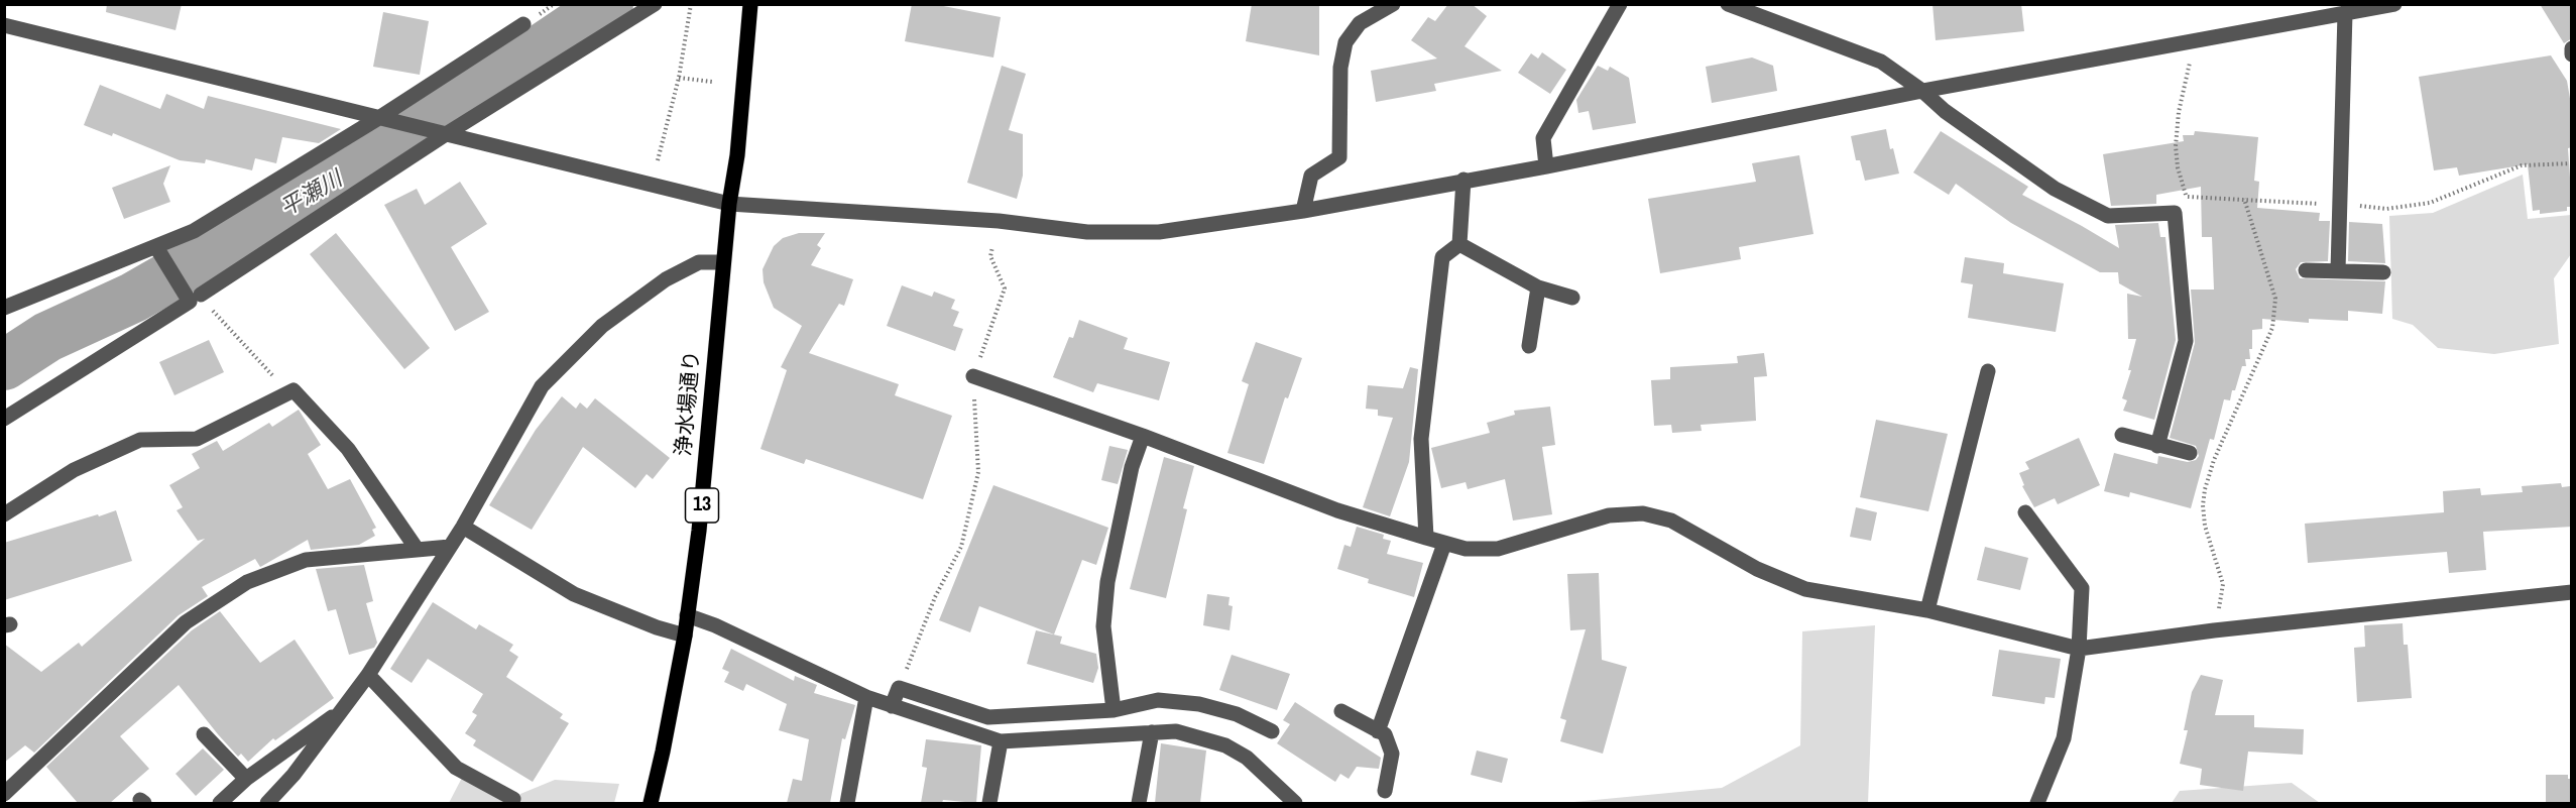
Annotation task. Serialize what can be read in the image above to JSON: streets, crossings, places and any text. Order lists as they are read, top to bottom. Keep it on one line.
{"streets":{"main road":["浄水場通り","13"]},"water":["平瀬川"]}
